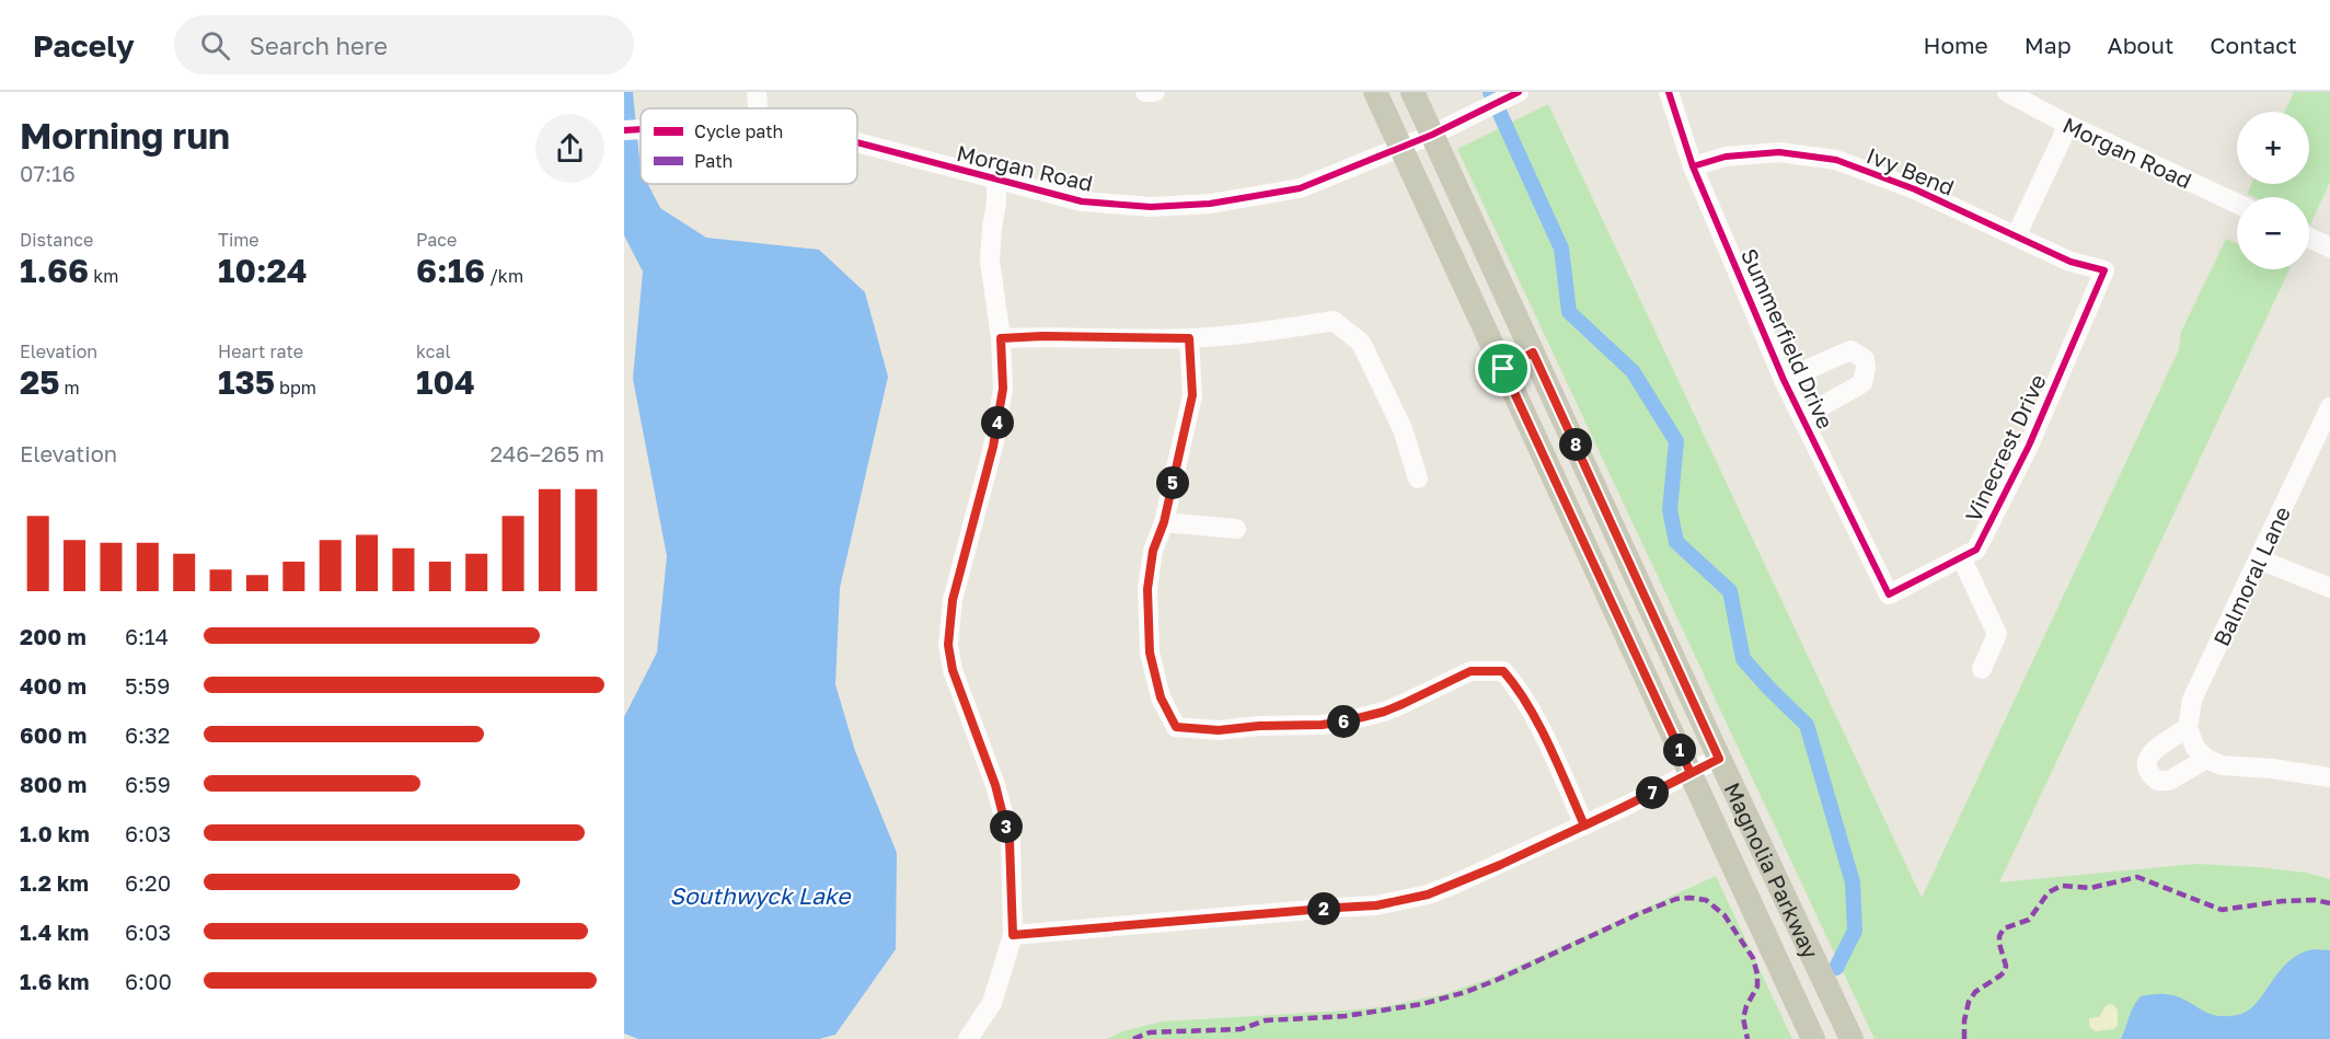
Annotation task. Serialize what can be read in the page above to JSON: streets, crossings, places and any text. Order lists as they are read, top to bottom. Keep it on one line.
{"streets":{"main road":["Magnolia Parkway"],"street":["Morgan Road","Ivy Bend","Summerfield Drive","Vinecrest Drive","Balmoral Lane"]},"crossings":[["Morgan Road","Magnolia Parkway"],["Ivy Bend","Summerfield Drive"],["Ivy Bend","Vinecrest Drive"],["Summerfield Drive","Vinecrest Drive"]],"water":["Southwyck Lake"],"legend":["Cycle path","Path"],"page":{"header":"Pacely","search":"Search here","nav":["Home","Map","About","Contact"],"heading":["Morning run","07:16"],"map_buttons":["+","−"],"stats":[["Distance","1.66 km"],["Time","10:24"],["Pace","6:16 /km"],["Elevation","25 m"],["Heart rate","135 bpm"],["kcal","104"]],"pins":["4","8","5","6","1","7","3","2"],"chart":["Elevation","246–265 m"],"list":[{"name":"200 m","note":"6:14"},{"name":"400 m","note":"5:59"},{"name":"600 m","note":"6:32"},{"name":"800 m","note":"6:59"},{"name":"1.0 km","note":"6:03"},{"name":"1.2 km","note":"6:20"},{"name":"1.4 km","note":"6:03"},{"name":"1.6 km","note":"6:00"}]}}
